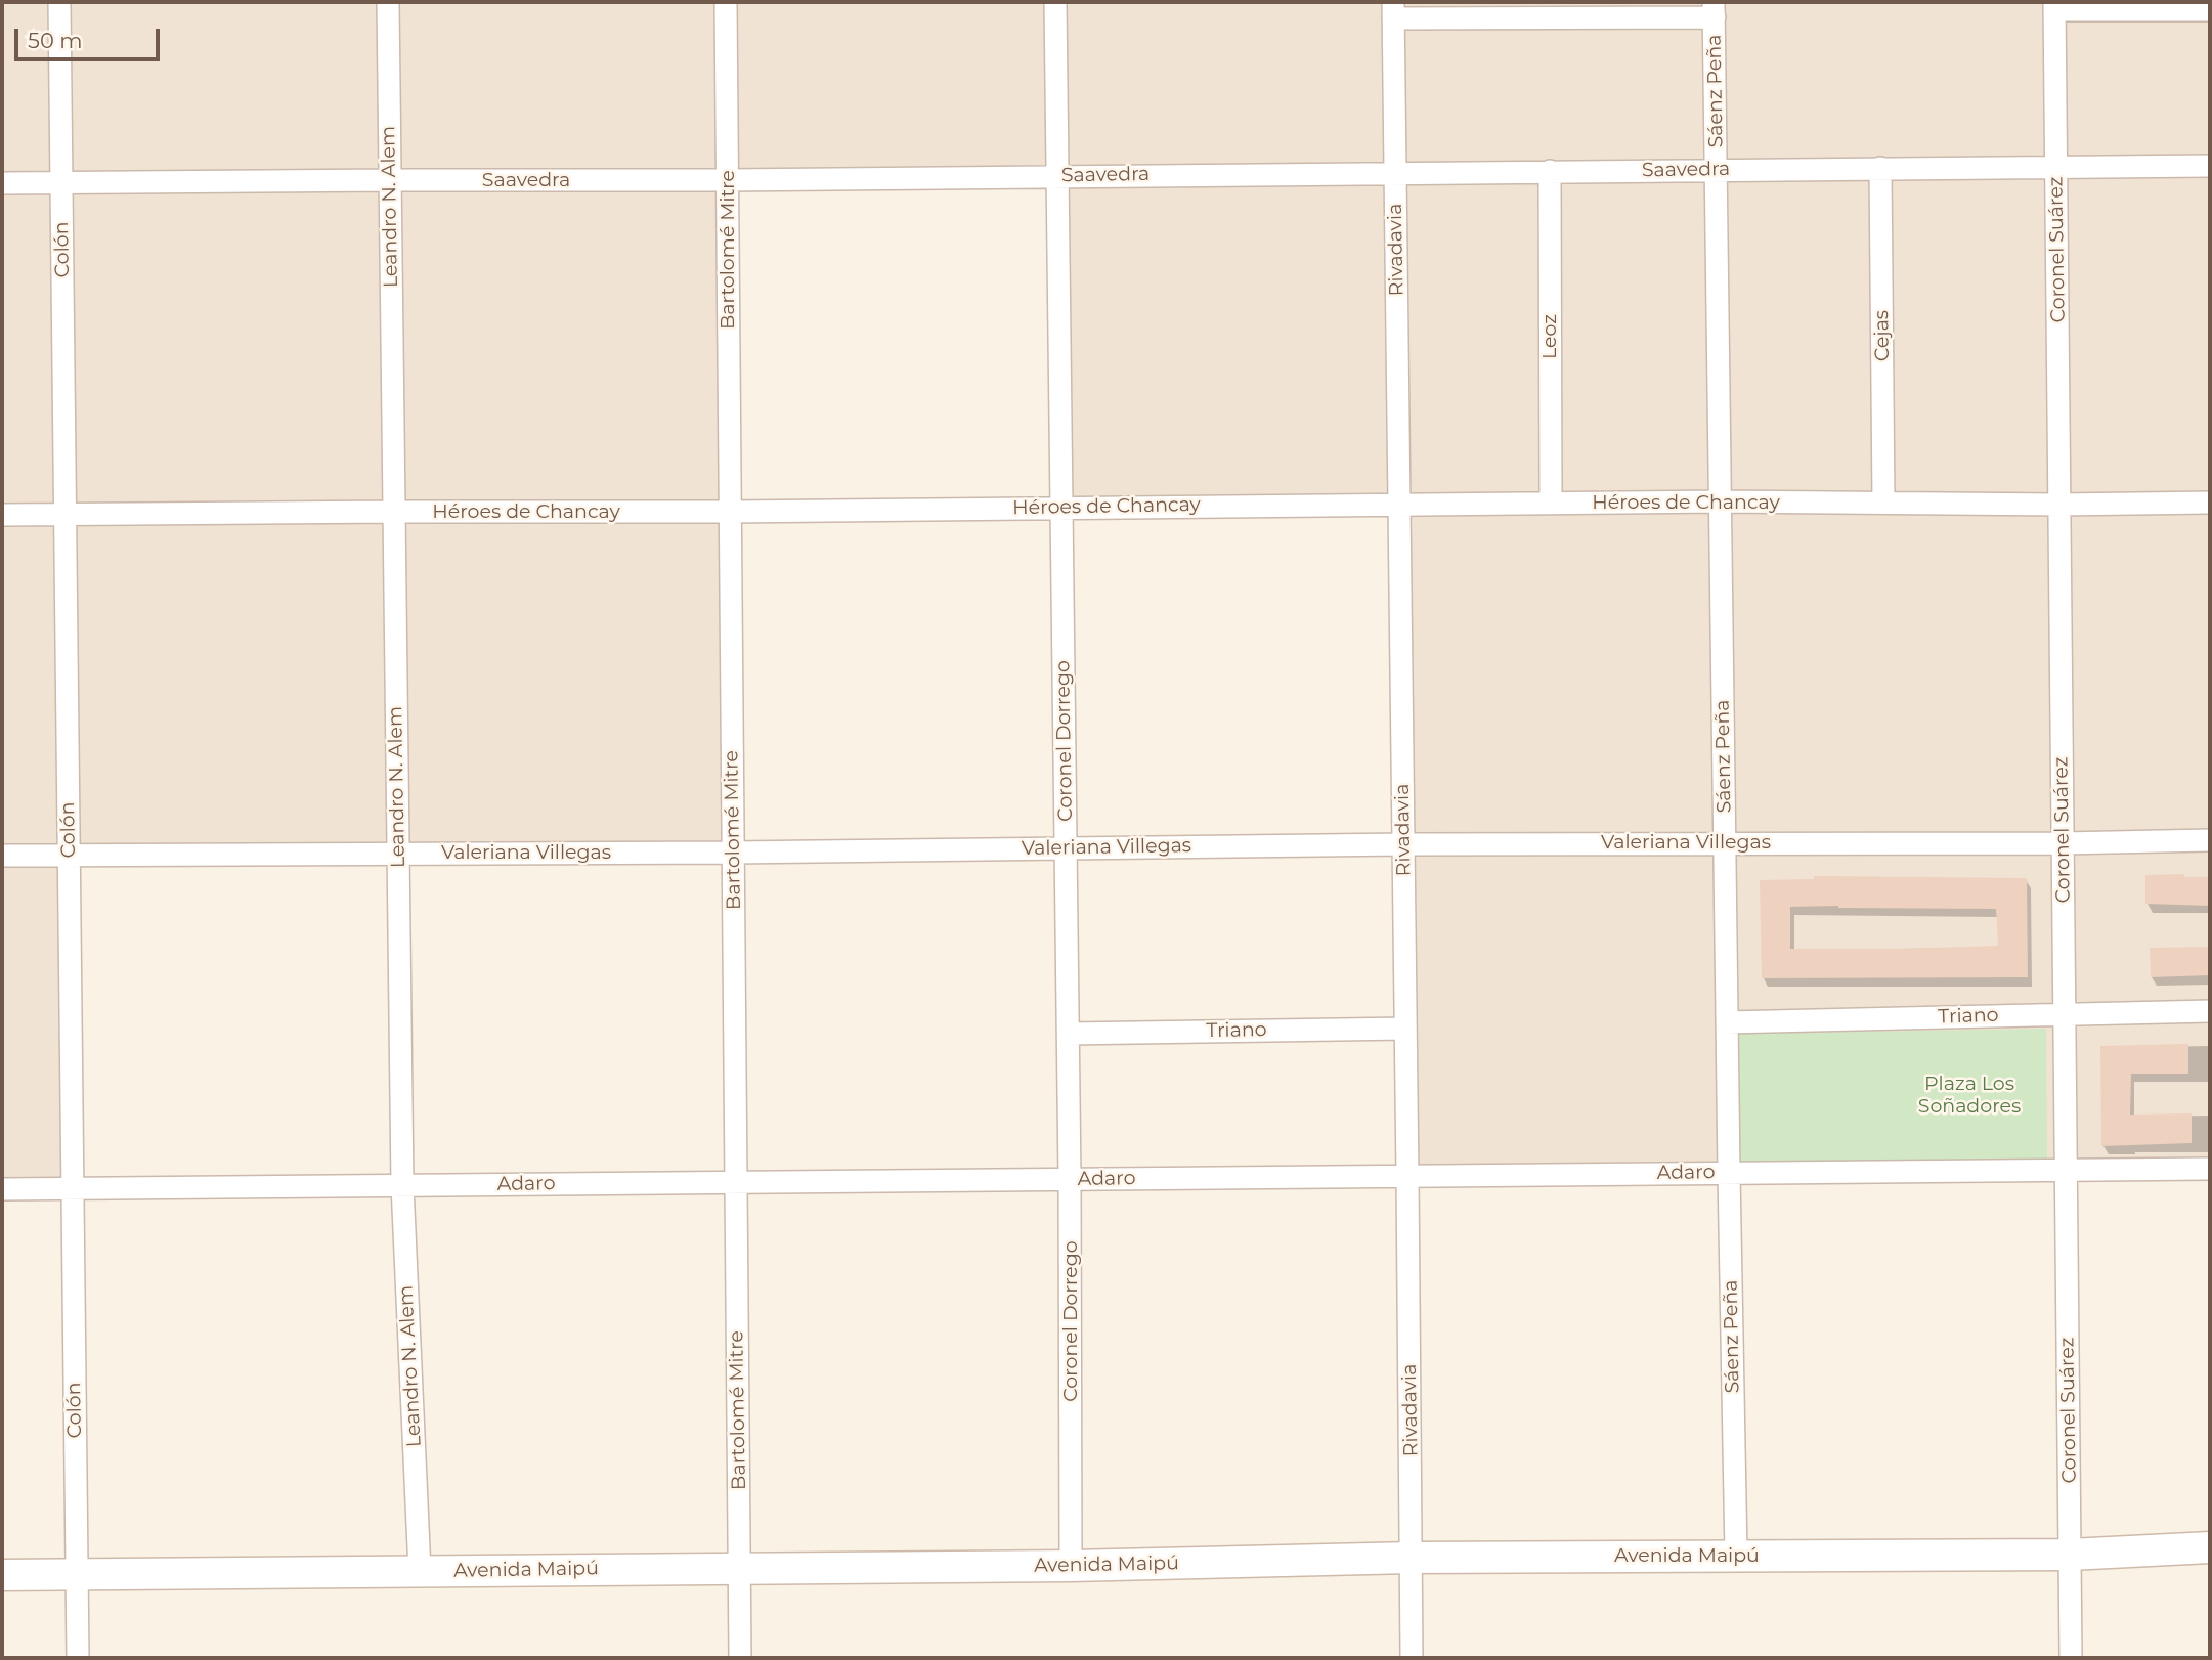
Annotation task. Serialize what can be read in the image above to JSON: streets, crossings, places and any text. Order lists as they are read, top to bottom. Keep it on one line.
{"streets":{"main road":["Avenida Maipú"],"street":["Sáenz Peña","Saavedra","Leandro N. Alem","Colón","Bartolomé Mitre","Rivadavia","Coronel Suárez","Cejas","Leoz","Héroes de Chancay","Coronel Dorrego","Valeriana Villegas","Triano","Adaro"]},"crossings":[["Sáenz Peña","Saavedra"],["Sáenz Peña","Héroes de Chancay"],["Sáenz Peña","Valeriana Villegas"],["Sáenz Peña","Triano"],["Sáenz Peña","Adaro"],["Sáenz Peña","Avenida Maipú"],["Saavedra","Leandro N. Alem"],["Saavedra","Colón"],["Saavedra","Bartolomé Mitre"],["Saavedra","Rivadavia"],["Saavedra","Coronel Suárez"],["Saavedra","Cejas"],["Saavedra","Leoz"],["Saavedra","Coronel Dorrego"],["Leandro N. Alem","Héroes de Chancay"],["Leandro N. Alem","Valeriana Villegas"],["Leandro N. Alem","Adaro"],["Leandro N. Alem","Avenida Maipú"],["Colón","Héroes de Chancay"],["Colón","Valeriana Villegas"],["Colón","Adaro"],["Colón","Avenida Maipú"],["Bartolomé Mitre","Héroes de Chancay"],["Bartolomé Mitre","Valeriana Villegas"],["Bartolomé Mitre","Adaro"],["Bartolomé Mitre","Avenida Maipú"],["Rivadavia","Héroes de Chancay"],["Rivadavia","Valeriana Villegas"],["Rivadavia","Triano"],["Rivadavia","Adaro"],["Rivadavia","Avenida Maipú"],["Coronel Suárez","Héroes de Chancay"],["Coronel Suárez","Valeriana Villegas"],["Coronel Suárez","Triano"],["Coronel Suárez","Adaro"],["Coronel Suárez","Avenida Maipú"],["Cejas","Héroes de Chancay"],["Leoz","Héroes de Chancay"],["Héroes de Chancay","Coronel Dorrego"],["Coronel Dorrego","Valeriana Villegas"],["Coronel Dorrego","Triano"],["Coronel Dorrego","Adaro"],["Coronel Dorrego","Avenida Maipú"]],"parks":["Plaza Los Soñadores"],"scale_bar":"50 m"}
